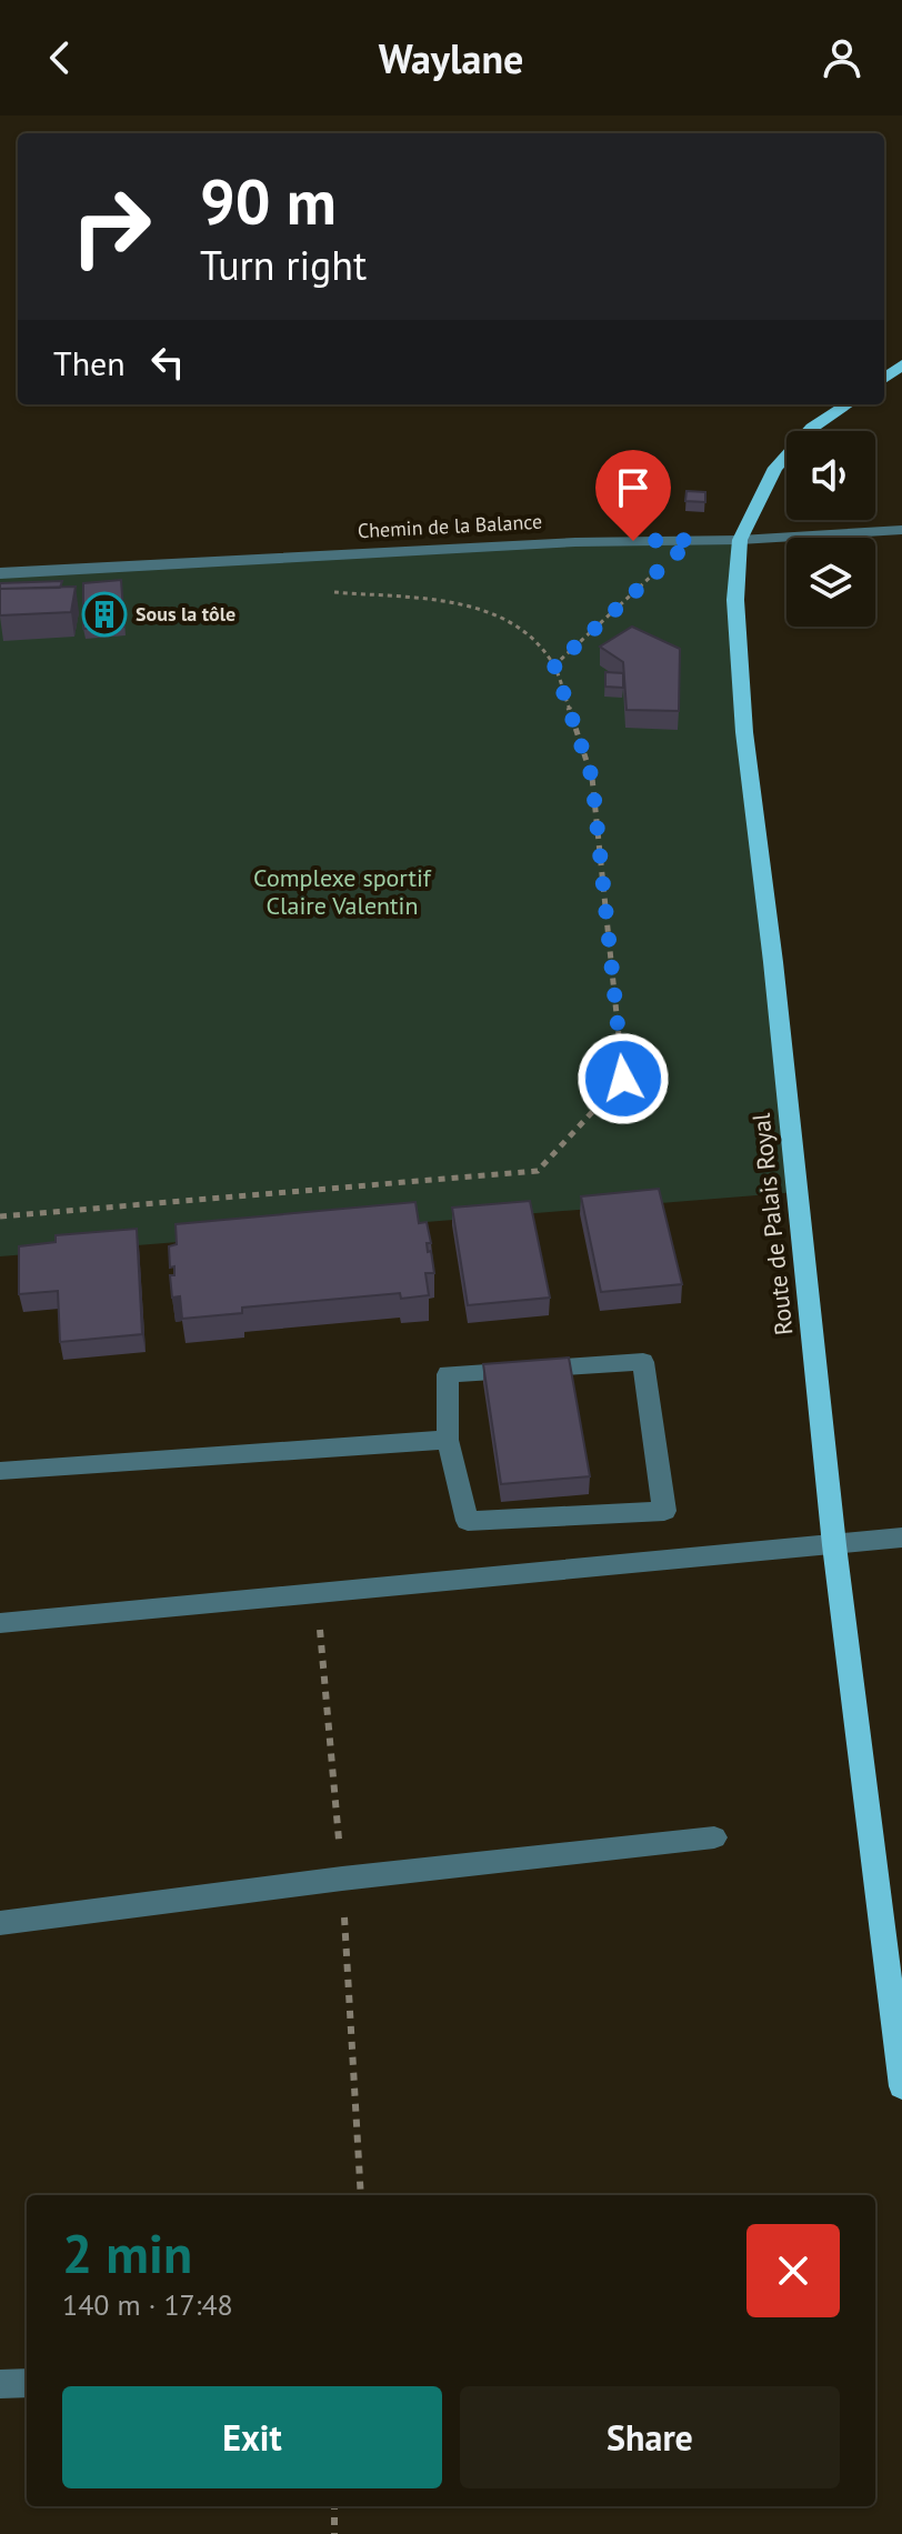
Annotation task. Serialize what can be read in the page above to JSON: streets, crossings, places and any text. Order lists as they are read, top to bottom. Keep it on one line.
{"streets":{"main road":["Route de Palais Royal"],"street":["Chemin de la Balance"]},"crossings":[["Chemin de la Balance","Route de Palais Royal"]],"parks":["Complexe sportif Claire Valentin"],"places":{"building":["Sous la tôle"]},"page":{"header":"Waylane","turn":["90 m","Turn right"],"then":"Then","heading":["2 min","140 m · 17:48"],"buttons":["Exit","Share"]}}
